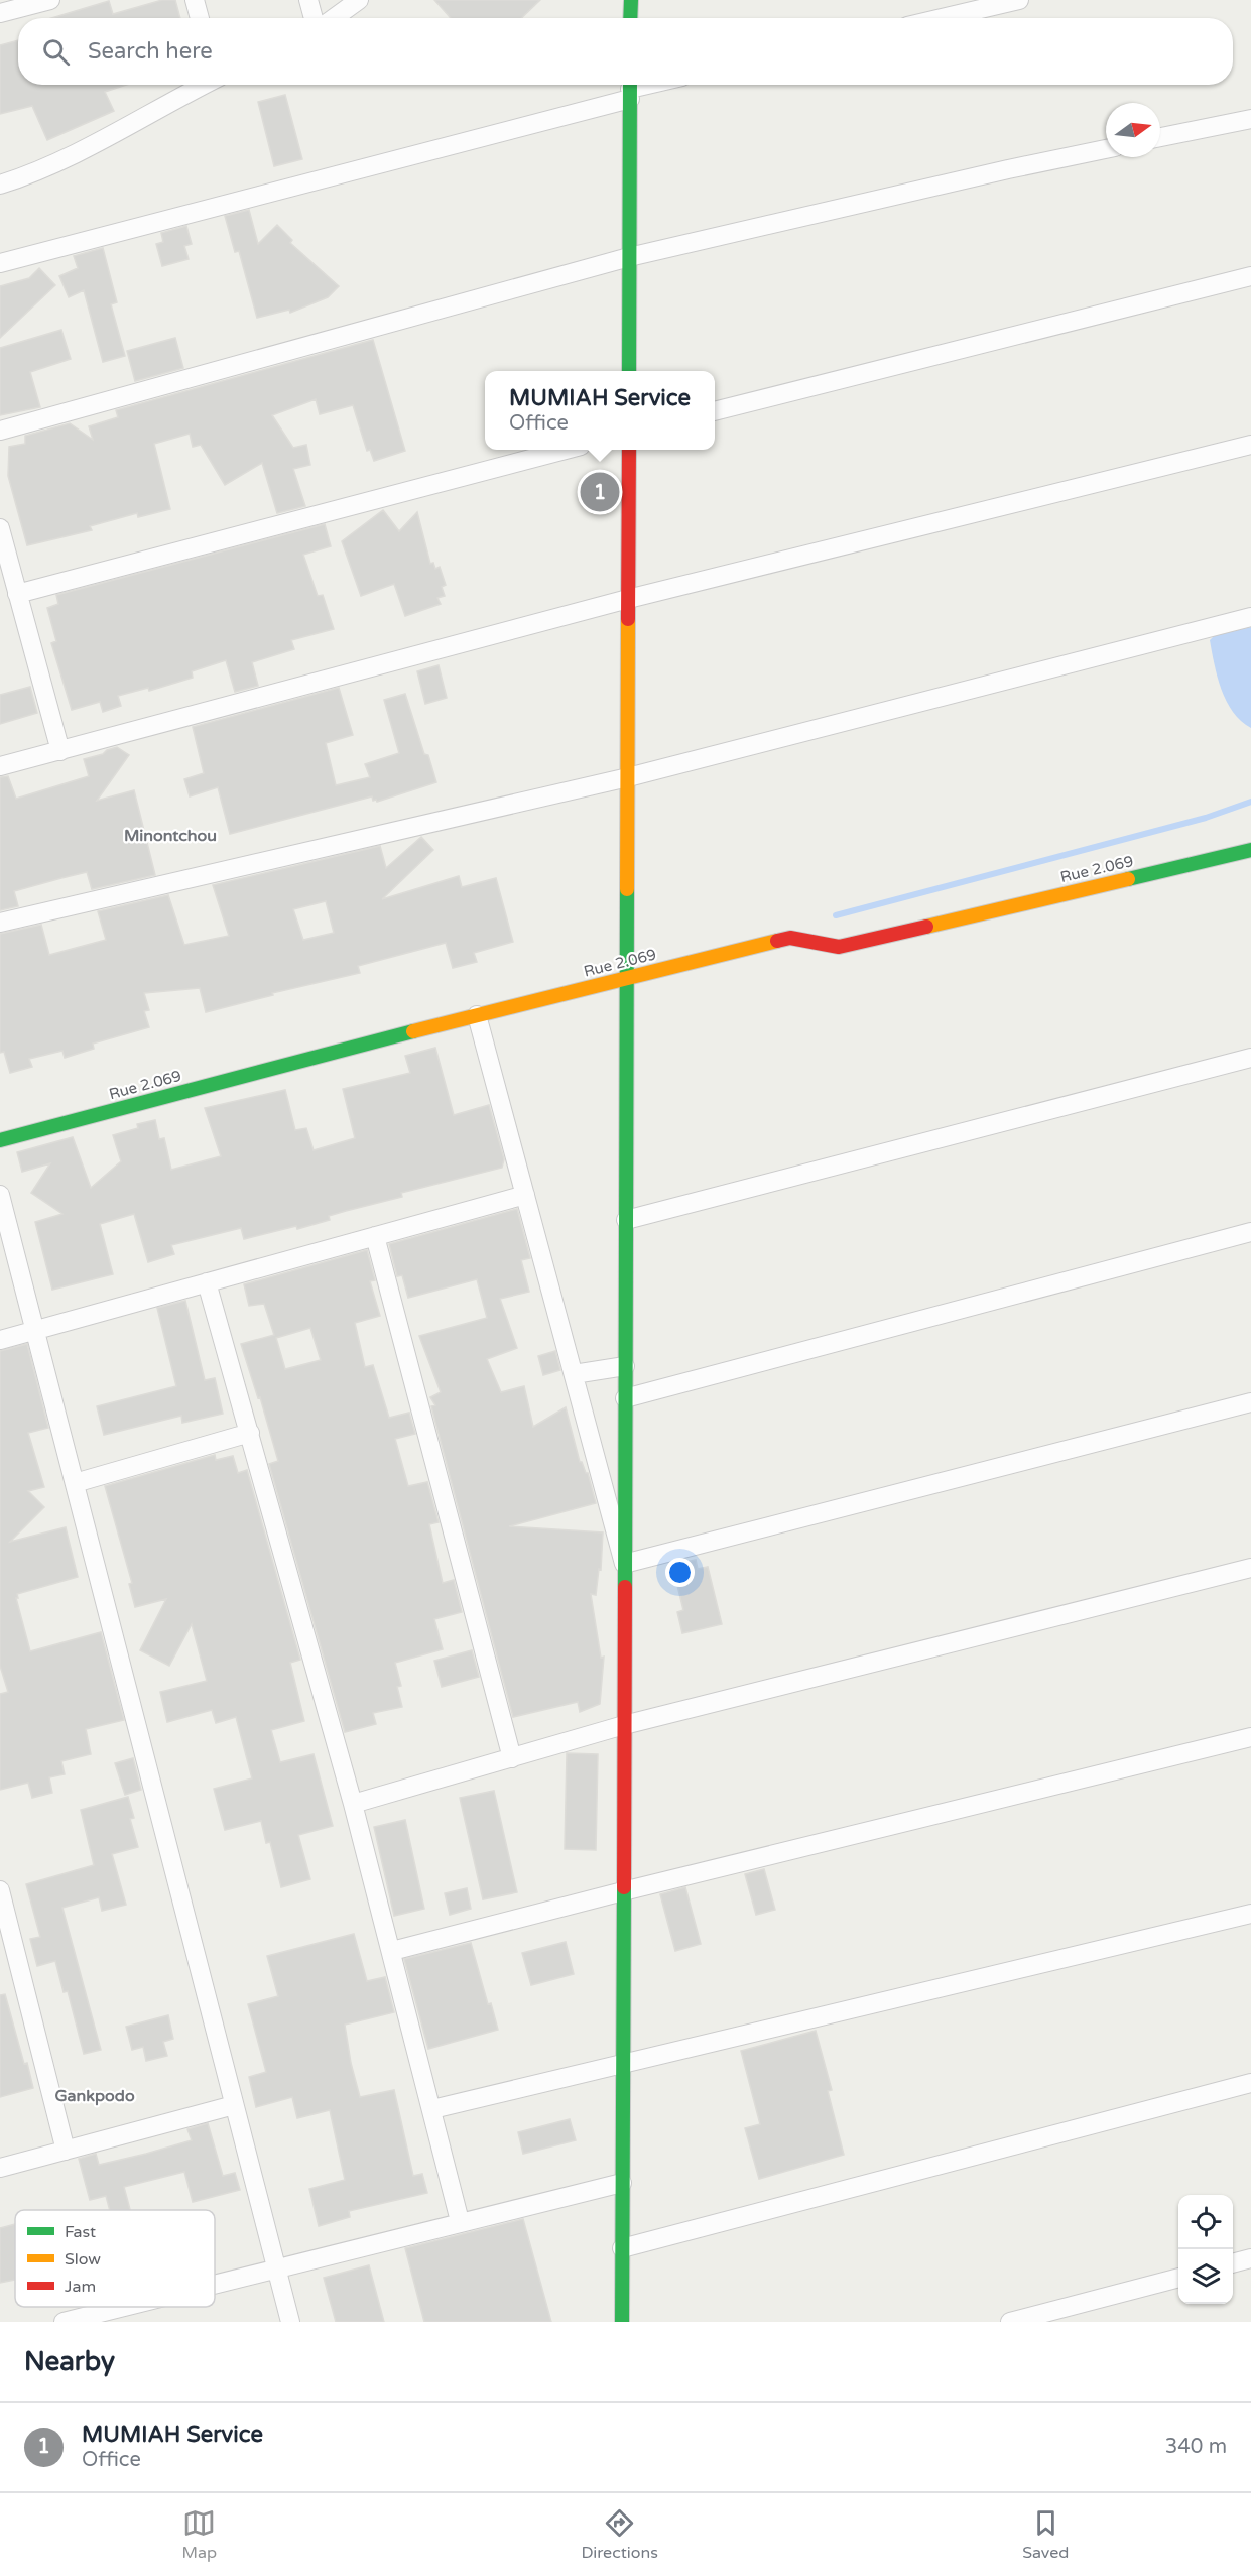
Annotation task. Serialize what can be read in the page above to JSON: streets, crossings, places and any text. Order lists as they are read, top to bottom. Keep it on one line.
{"streets":{"street":["Rue 2.069"]},"districts":["Minontchou","Gankpodo"],"legend":["Fast","Slow","Jam"],"north":"right","page":{"search":"Search here","popup":["MUMIAH Service","Office"],"pins":"1","heading":"Nearby","list":[{"mark":"1","name":"MUMIAH Service","note":"Office","value":"340 m"}],"nav":["Map","Directions","Saved"]}}
